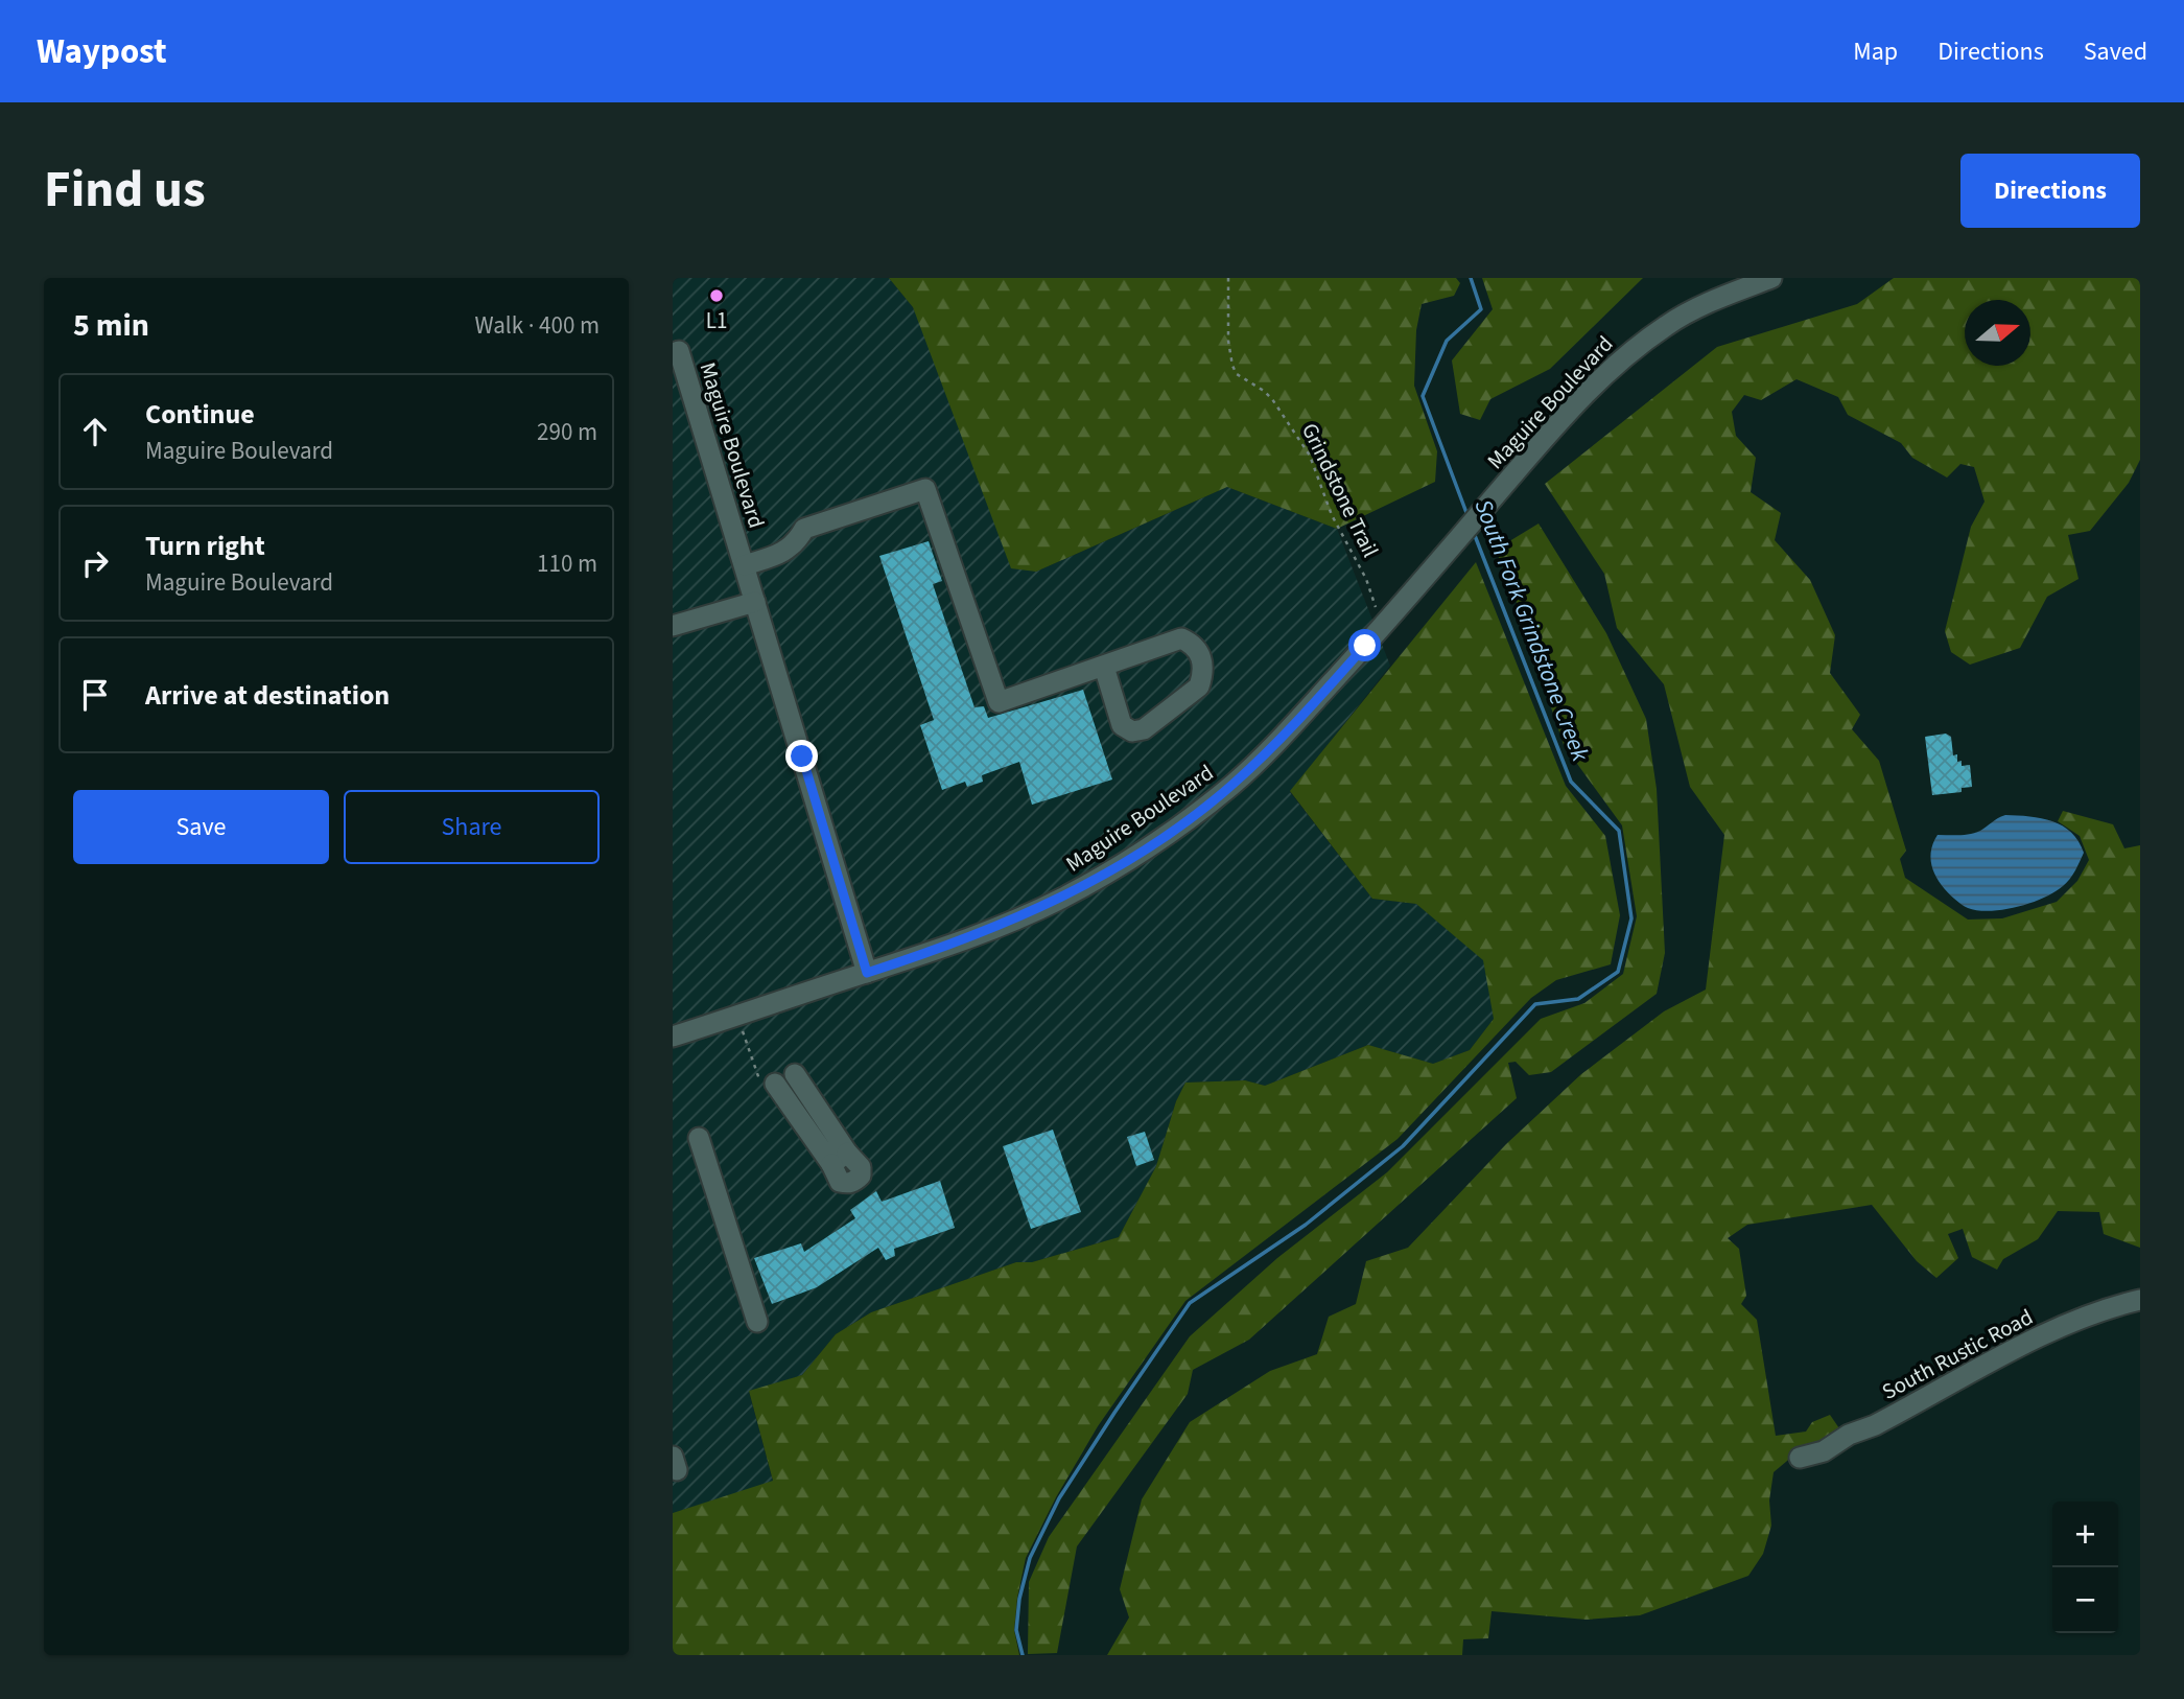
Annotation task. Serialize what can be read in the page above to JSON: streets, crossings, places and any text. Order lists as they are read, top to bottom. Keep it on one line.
{"streets":{"street":["Maguire Boulevard","South Rustic Road"],"path":["Grindstone Trail"]},"water":["South Fork Grindstone Creek"],"places":["L1"],"north":"right","page":{"header":"Waypost","nav":["Map","Directions","Saved"],"title":"Find us","buttons":["Directions",["Save","Share"]],"heading":["5 min","Walk · 400 m"],"list":[["Continue","Maguire Boulevard","290 m"],["Turn right","Maguire Boulevard","110 m"],"Arrive at destination"],"map_buttons":["+","−"]}}
